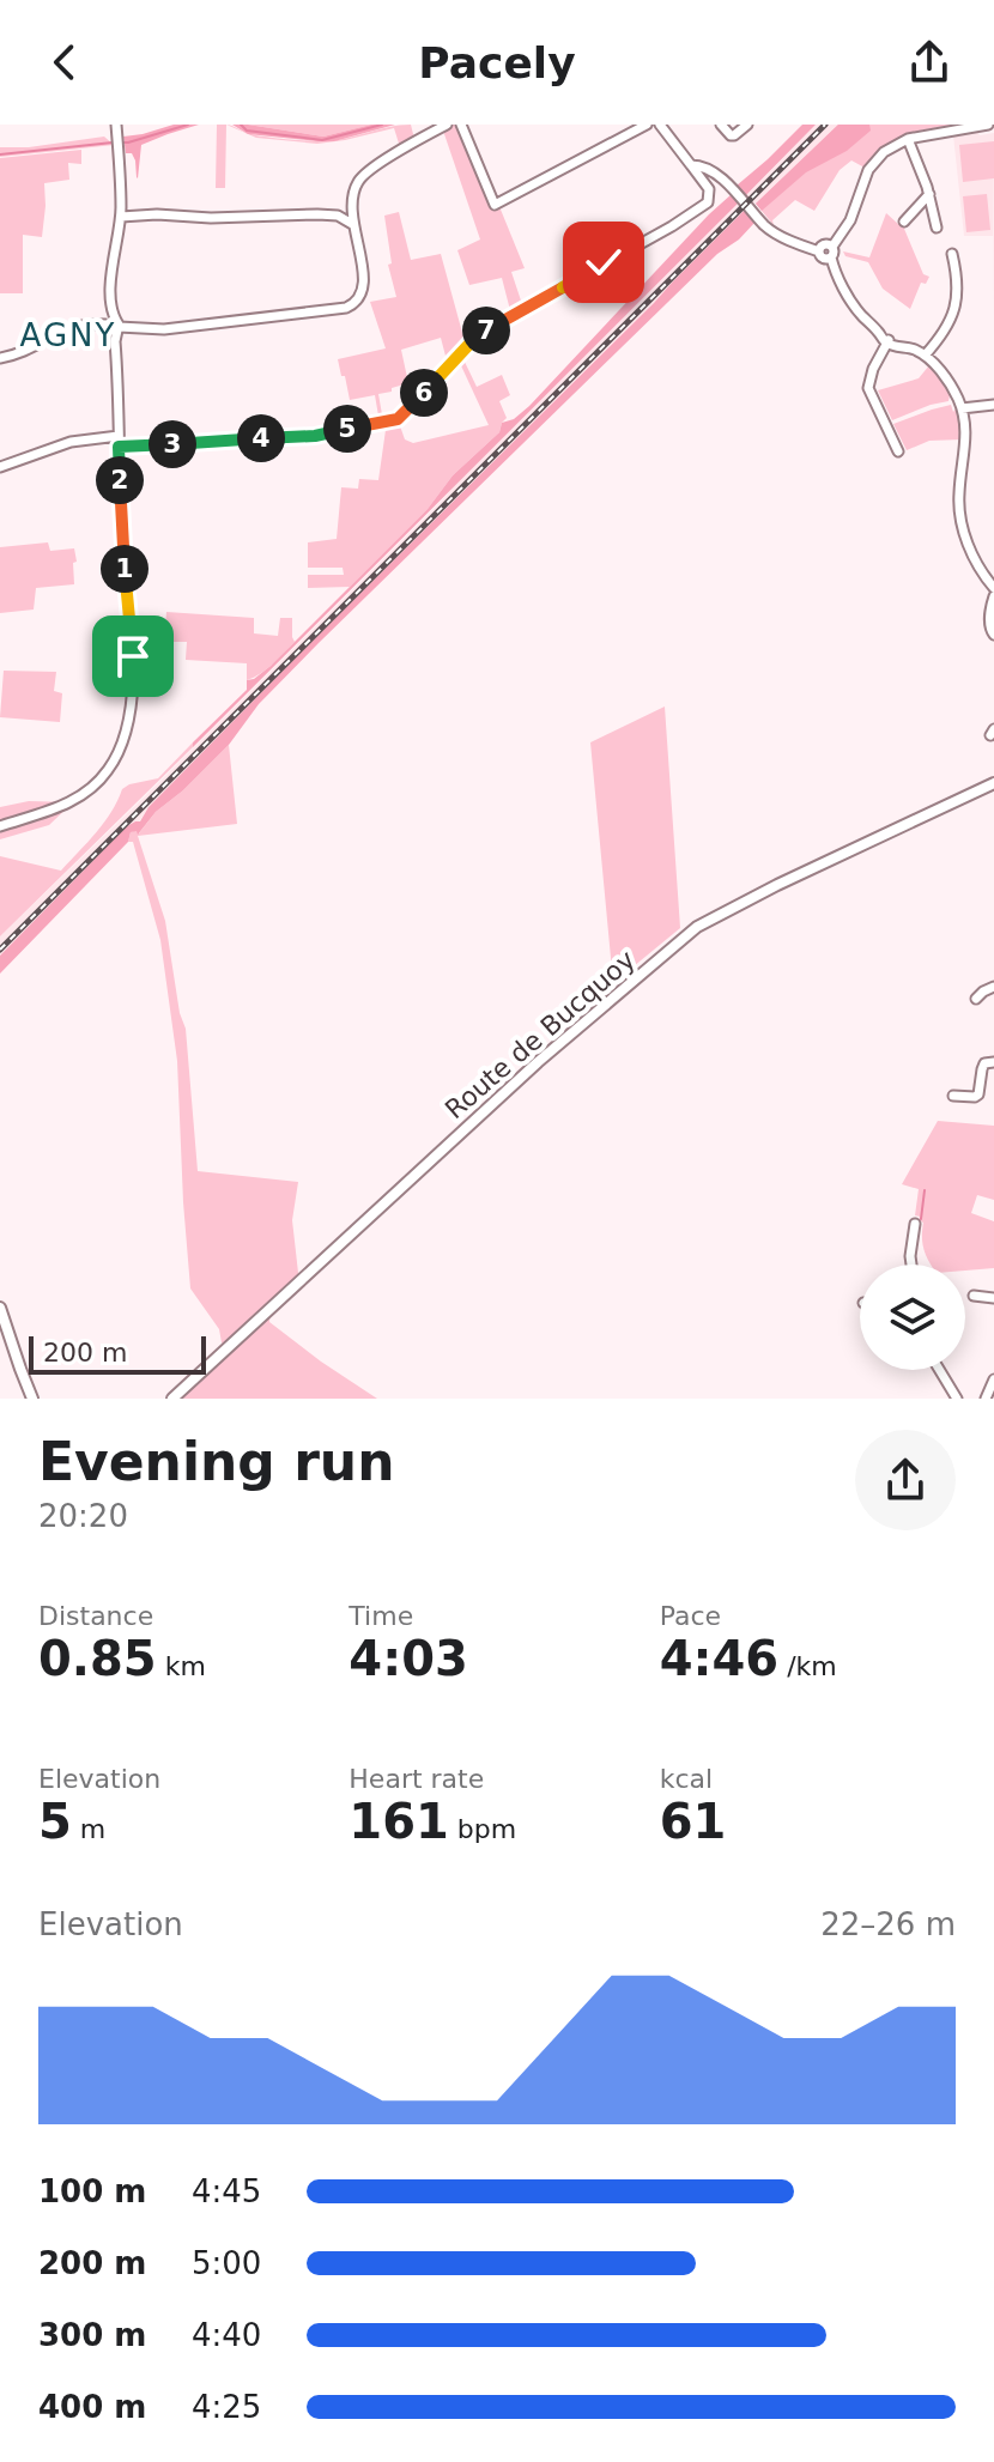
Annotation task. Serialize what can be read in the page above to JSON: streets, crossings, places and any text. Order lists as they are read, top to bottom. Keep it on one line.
{"streets":{"main road":["Route de Bucquoy"]},"districts":["AGNY"],"scale_bar":"200 m","page":{"header":"Pacely","pins":["7","6","5","4","3","2","1"],"scale":"200 m","heading":["Evening run","20:20"],"stats":[["Distance","0.85 km"],["Time","4:03"],["Pace","4:46 /km"],["Elevation","5 m"],["Heart rate","161 bpm"],["kcal","61"]],"chart":["Elevation","22–26 m"],"list":[{"name":"100 m","note":"4:45"},{"name":"200 m","note":"5:00"},{"name":"300 m","note":"4:40"},{"name":"400 m","note":"4:25"}]}}
